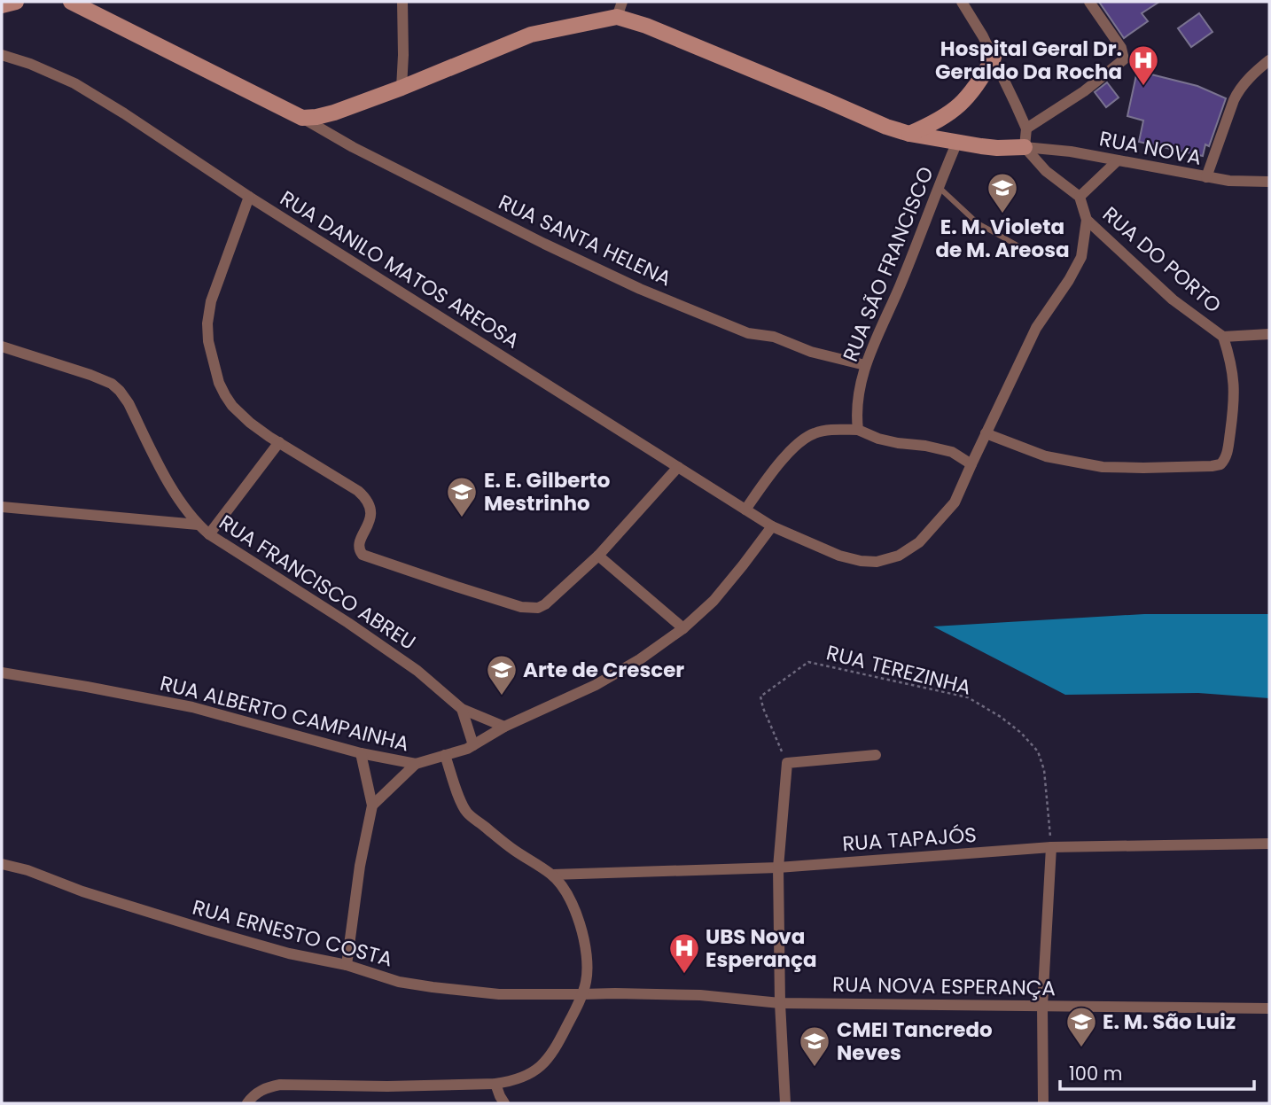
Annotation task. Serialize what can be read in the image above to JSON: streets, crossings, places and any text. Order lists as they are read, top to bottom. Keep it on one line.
{"streets":{"street":["RUA NOVA","RUA SANTA HELENA","RUA DO PORTO","RUA SÃO FRANCISCO","RUA DANILO MATOS AREOSA","RUA FRANCISCO ABREU","RUA ALBERTO CAMPAINHA","RUA TAPAJÓS","RUA ERNESTO COSTA","RUA NOVA ESPERANÇA"],"path":["RUA TEREZINHA"]},"crossings":[["RUA NOVA","RUA DO PORTO"],["RUA SANTA HELENA","RUA SÃO FRANCISCO"],["RUA DANILO MATOS AREOSA","RUA ALBERTO CAMPAINHA"],["RUA FRANCISCO ABREU","RUA ALBERTO CAMPAINHA"],["RUA TEREZINHA","RUA TAPAJÓS"],["RUA ERNESTO COSTA","RUA NOVA ESPERANÇA"]],"places":{"hospital":["Hospital Geral Dr. Geraldo Da Rocha","UBS Nova Esperança"],"school or university":["E. M. Violeta de M. Areosa","E. E. Gilberto Mestrinho","Arte de Crescer","E. M. São Luiz","CMEI Tancredo Neves"]},"scale_bar":"100 m"}
